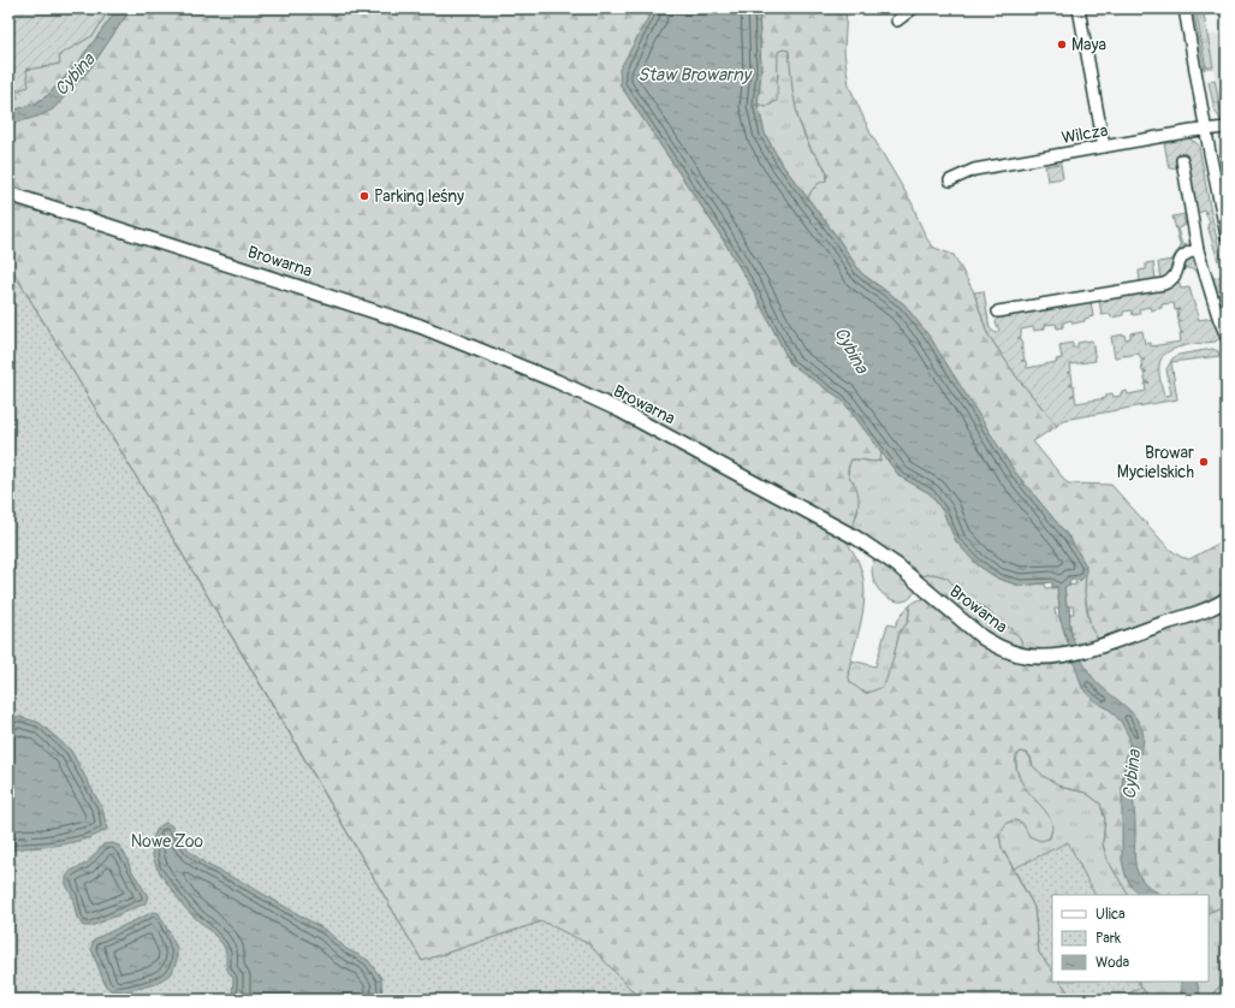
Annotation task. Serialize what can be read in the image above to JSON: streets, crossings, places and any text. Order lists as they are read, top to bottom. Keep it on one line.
{"streets":{"street":["Wilcza","Browarna"]},"water":["Cybina","Staw Browarny"],"parks":["Nowe Zoo"],"places":["Maya","Parking leśny","Browar Mycielskich"],"legend":["Ulica","Park","Woda"]}
